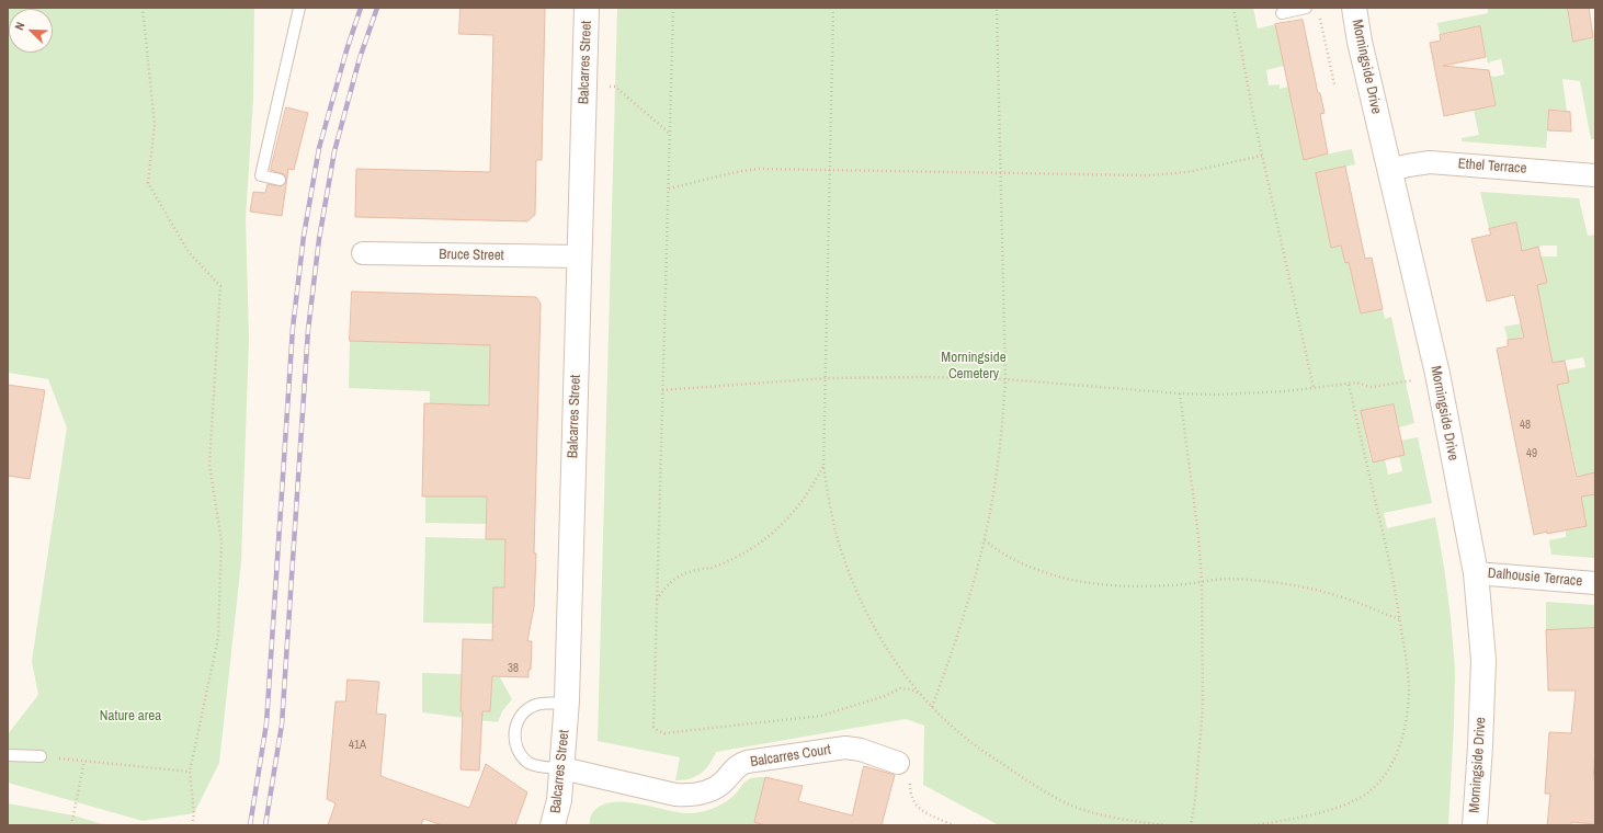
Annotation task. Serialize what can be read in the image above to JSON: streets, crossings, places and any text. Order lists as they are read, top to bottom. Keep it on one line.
{"streets":{"street":["Balcarres Street","Morningside Drive","Ethel Terrace","Bruce Street","Dalhousie Terrace","Balcarres Court"]},"crossings":[["Balcarres Street","Bruce Street"],["Balcarres Street","Balcarres Court"],["Morningside Drive","Ethel Terrace"],["Morningside Drive","Dalhousie Terrace"]],"parks":["Morningside Cemetery","Nature area"],"house_numbers":["48","49","38","41A"],"north":"top left"}
